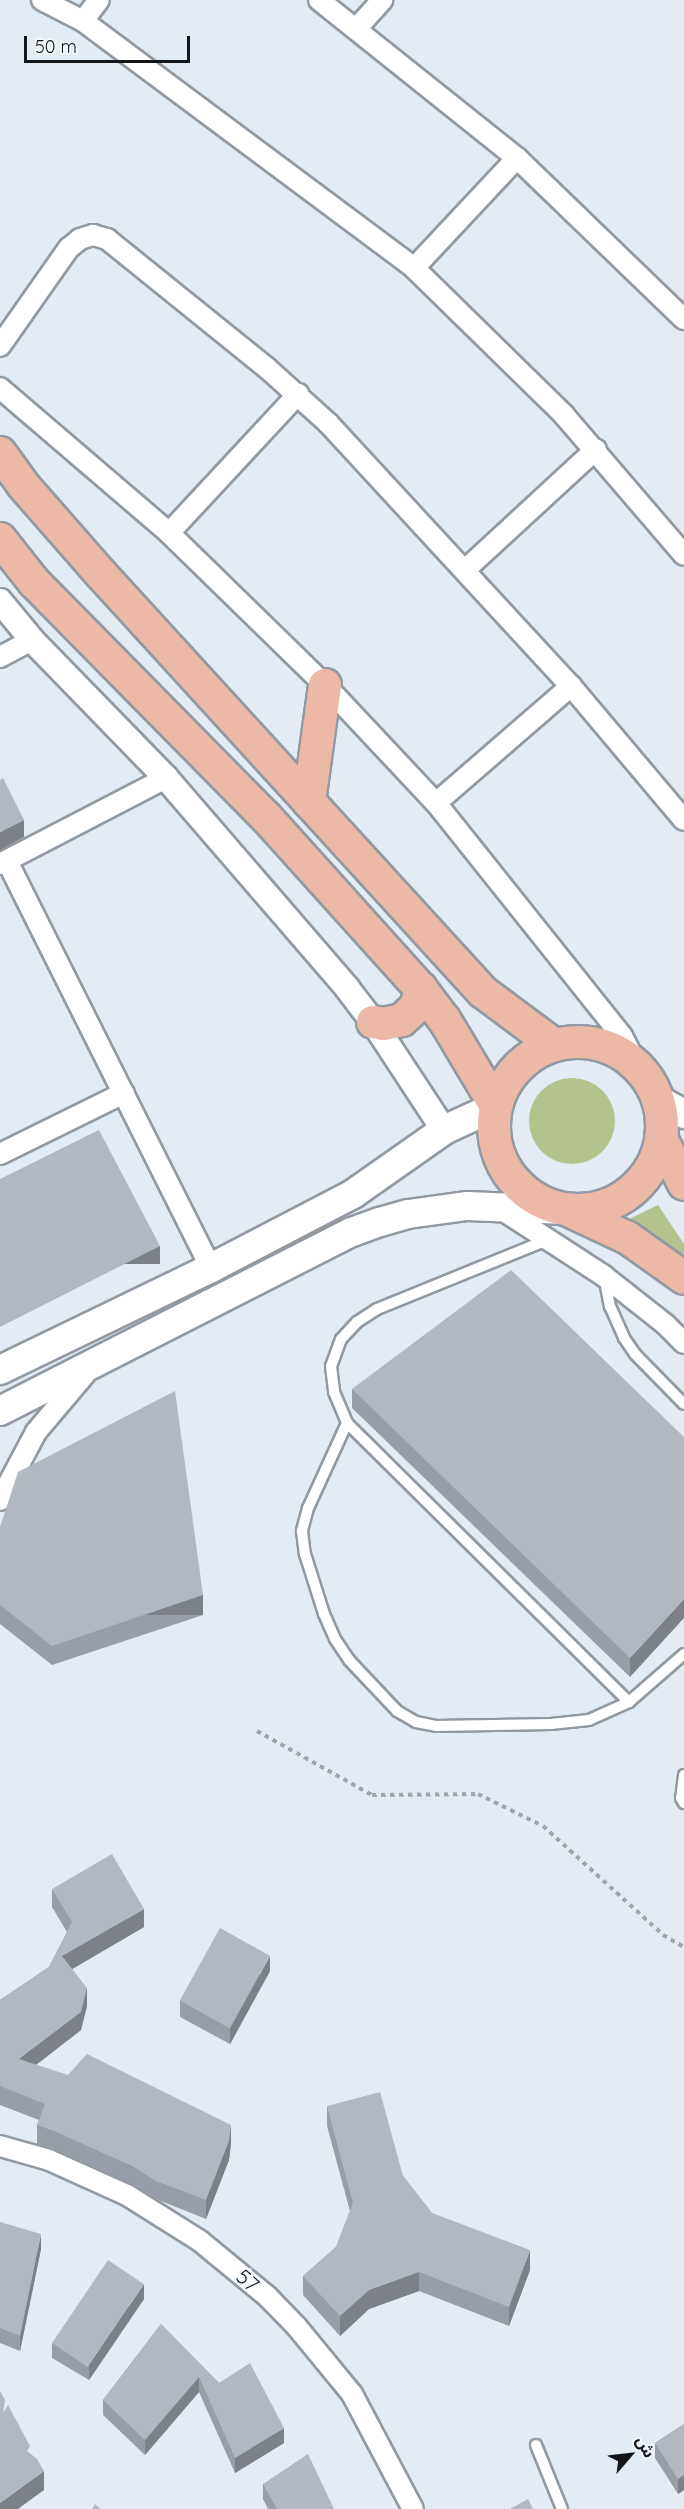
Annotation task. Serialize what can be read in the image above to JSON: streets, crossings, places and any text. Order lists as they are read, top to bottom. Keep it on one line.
{"streets":{"street":["57"]},"scale_bar":"50 m","north":"top right"}
